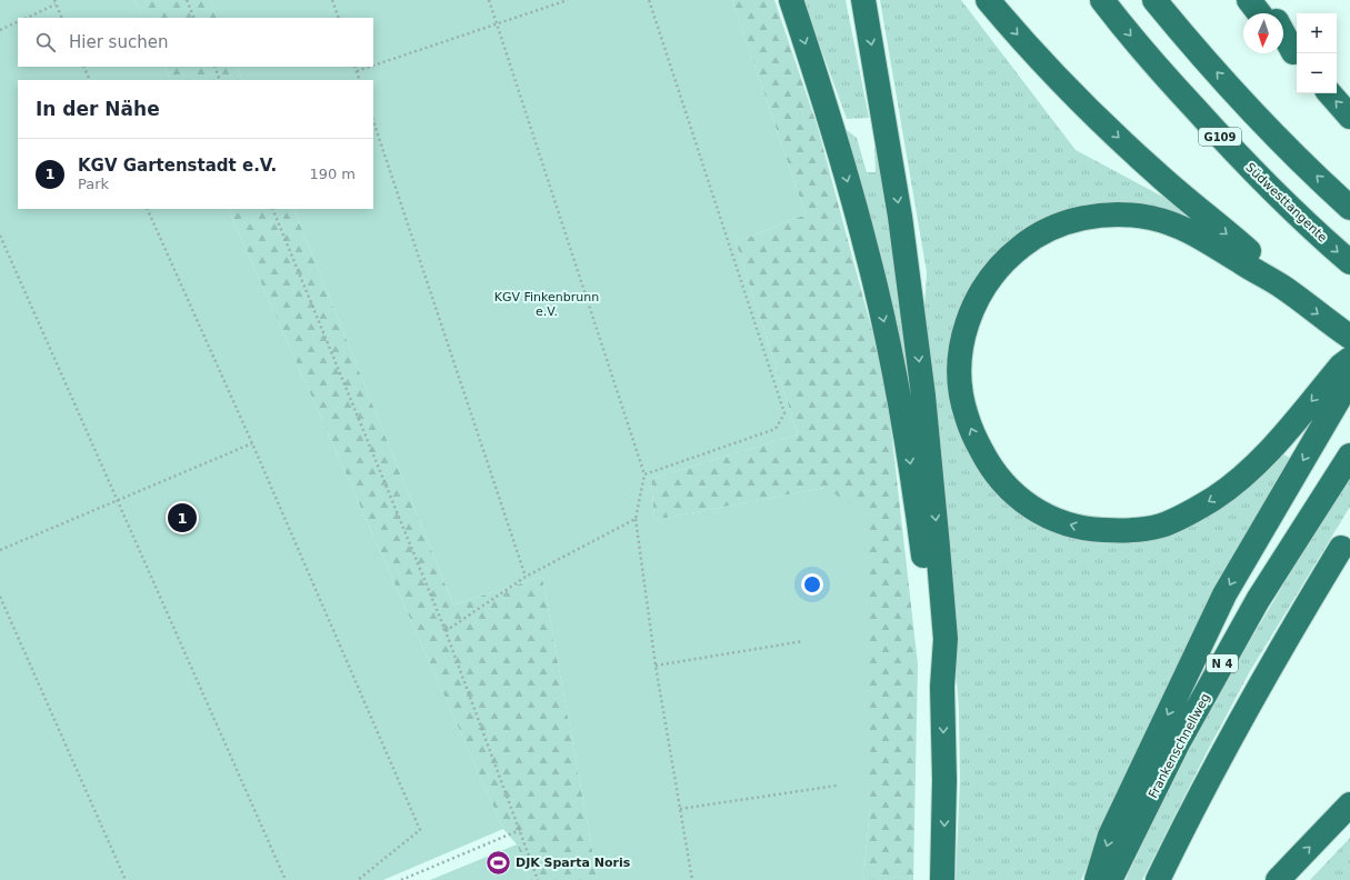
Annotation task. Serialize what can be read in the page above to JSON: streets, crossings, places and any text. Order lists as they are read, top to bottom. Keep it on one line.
{"streets":{"highway":["G109","Südwesttangente","N 4","Frankenschnellweg"]},"parks":["KGV Finkenbrunn e.V."],"places":{"sports":["DJK Sparta Noris"]},"north":"bottom","page":{"map_buttons":["+","−"],"search":"Hier suchen","heading":"In der Nähe","list":[{"mark":"1","name":"KGV Gartenstadt e.V.","note":"Park","value":"190 m"}],"pins":"1"}}
